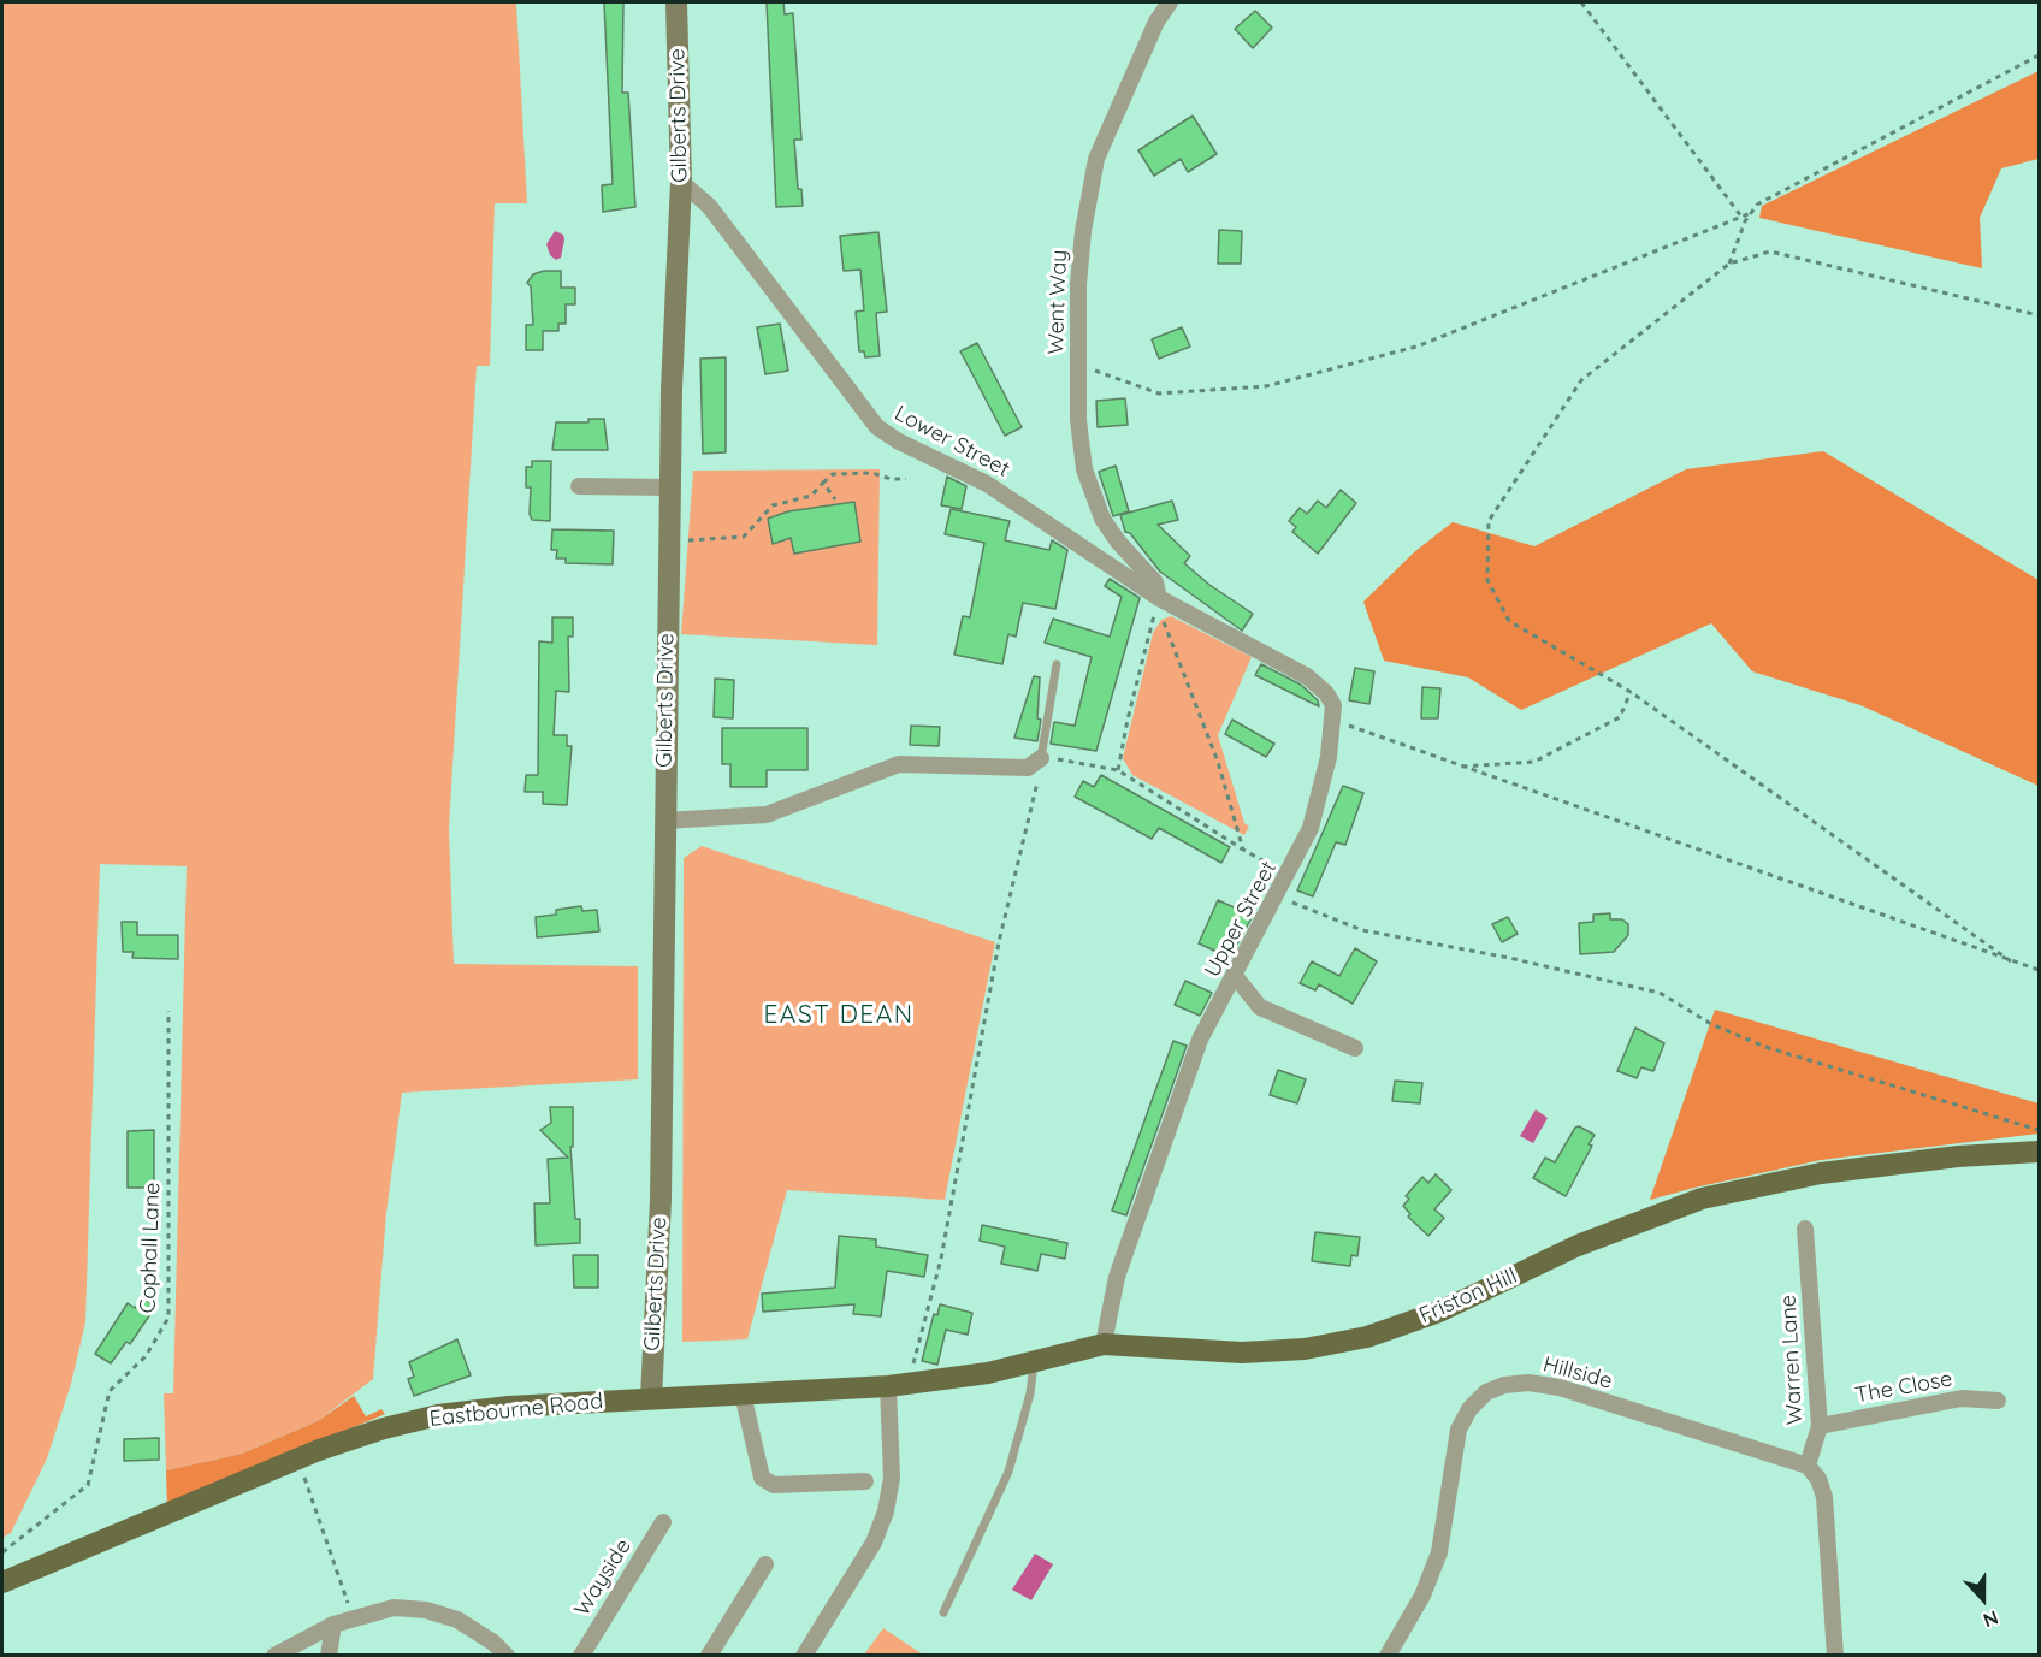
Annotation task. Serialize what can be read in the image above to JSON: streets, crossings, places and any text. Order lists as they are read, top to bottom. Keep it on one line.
{"streets":{"main road":["Friston Hill","Eastbourne Road"],"street":["Gilberts Drive","Went Way","Lower Street","Upper Street","Warren Lane","Hillside","The Close","Wayside"],"path":["Cophall Lane"]},"crossings":[["Gilberts Drive","Lower Street"],["Gilberts Drive","Eastbourne Road"],["Went Way","Lower Street"],["Went Way","Upper Street"],["Lower Street","Upper Street"],["Upper Street","Friston Hill"],["Friston Hill","Eastbourne Road"],["Warren Lane","Hillside"],["Warren Lane","The Close"]],"districts":["EAST DEAN"],"north":"bottom"}
